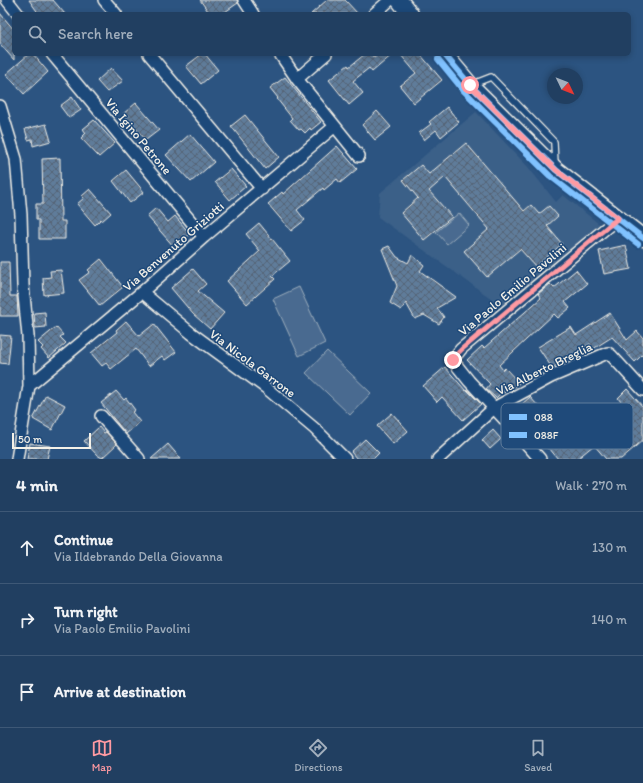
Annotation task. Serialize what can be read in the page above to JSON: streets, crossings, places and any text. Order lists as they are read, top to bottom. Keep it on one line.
{"streets":{"street":["Via Igino Petrone","Via Benvenuto Griziotti","Via Paolo Emilio Pavolini","Via Nicola Garrone","Via Alberto Breglia"]},"crossings":[["Via Igino Petrone","Via Benvenuto Griziotti"],["Via Benvenuto Griziotti","Via Nicola Garrone"],["Via Paolo Emilio Pavolini","Via Alberto Breglia"]],"lines":["transit line 088","transit line 088F"],"legend":["088","088F"],"scale_bar":"50 m","north":"bottom right","page":{"search":"Search here","scale":"50 m","heading":["4 min","Walk · 270 m"],"list":[["Continue","Via Ildebrando Della Giovanna","130 m"],["Turn right","Via Paolo Emilio Pavolini","140 m"],"Arrive at destination"],"nav":["Map","Directions","Saved"]}}
